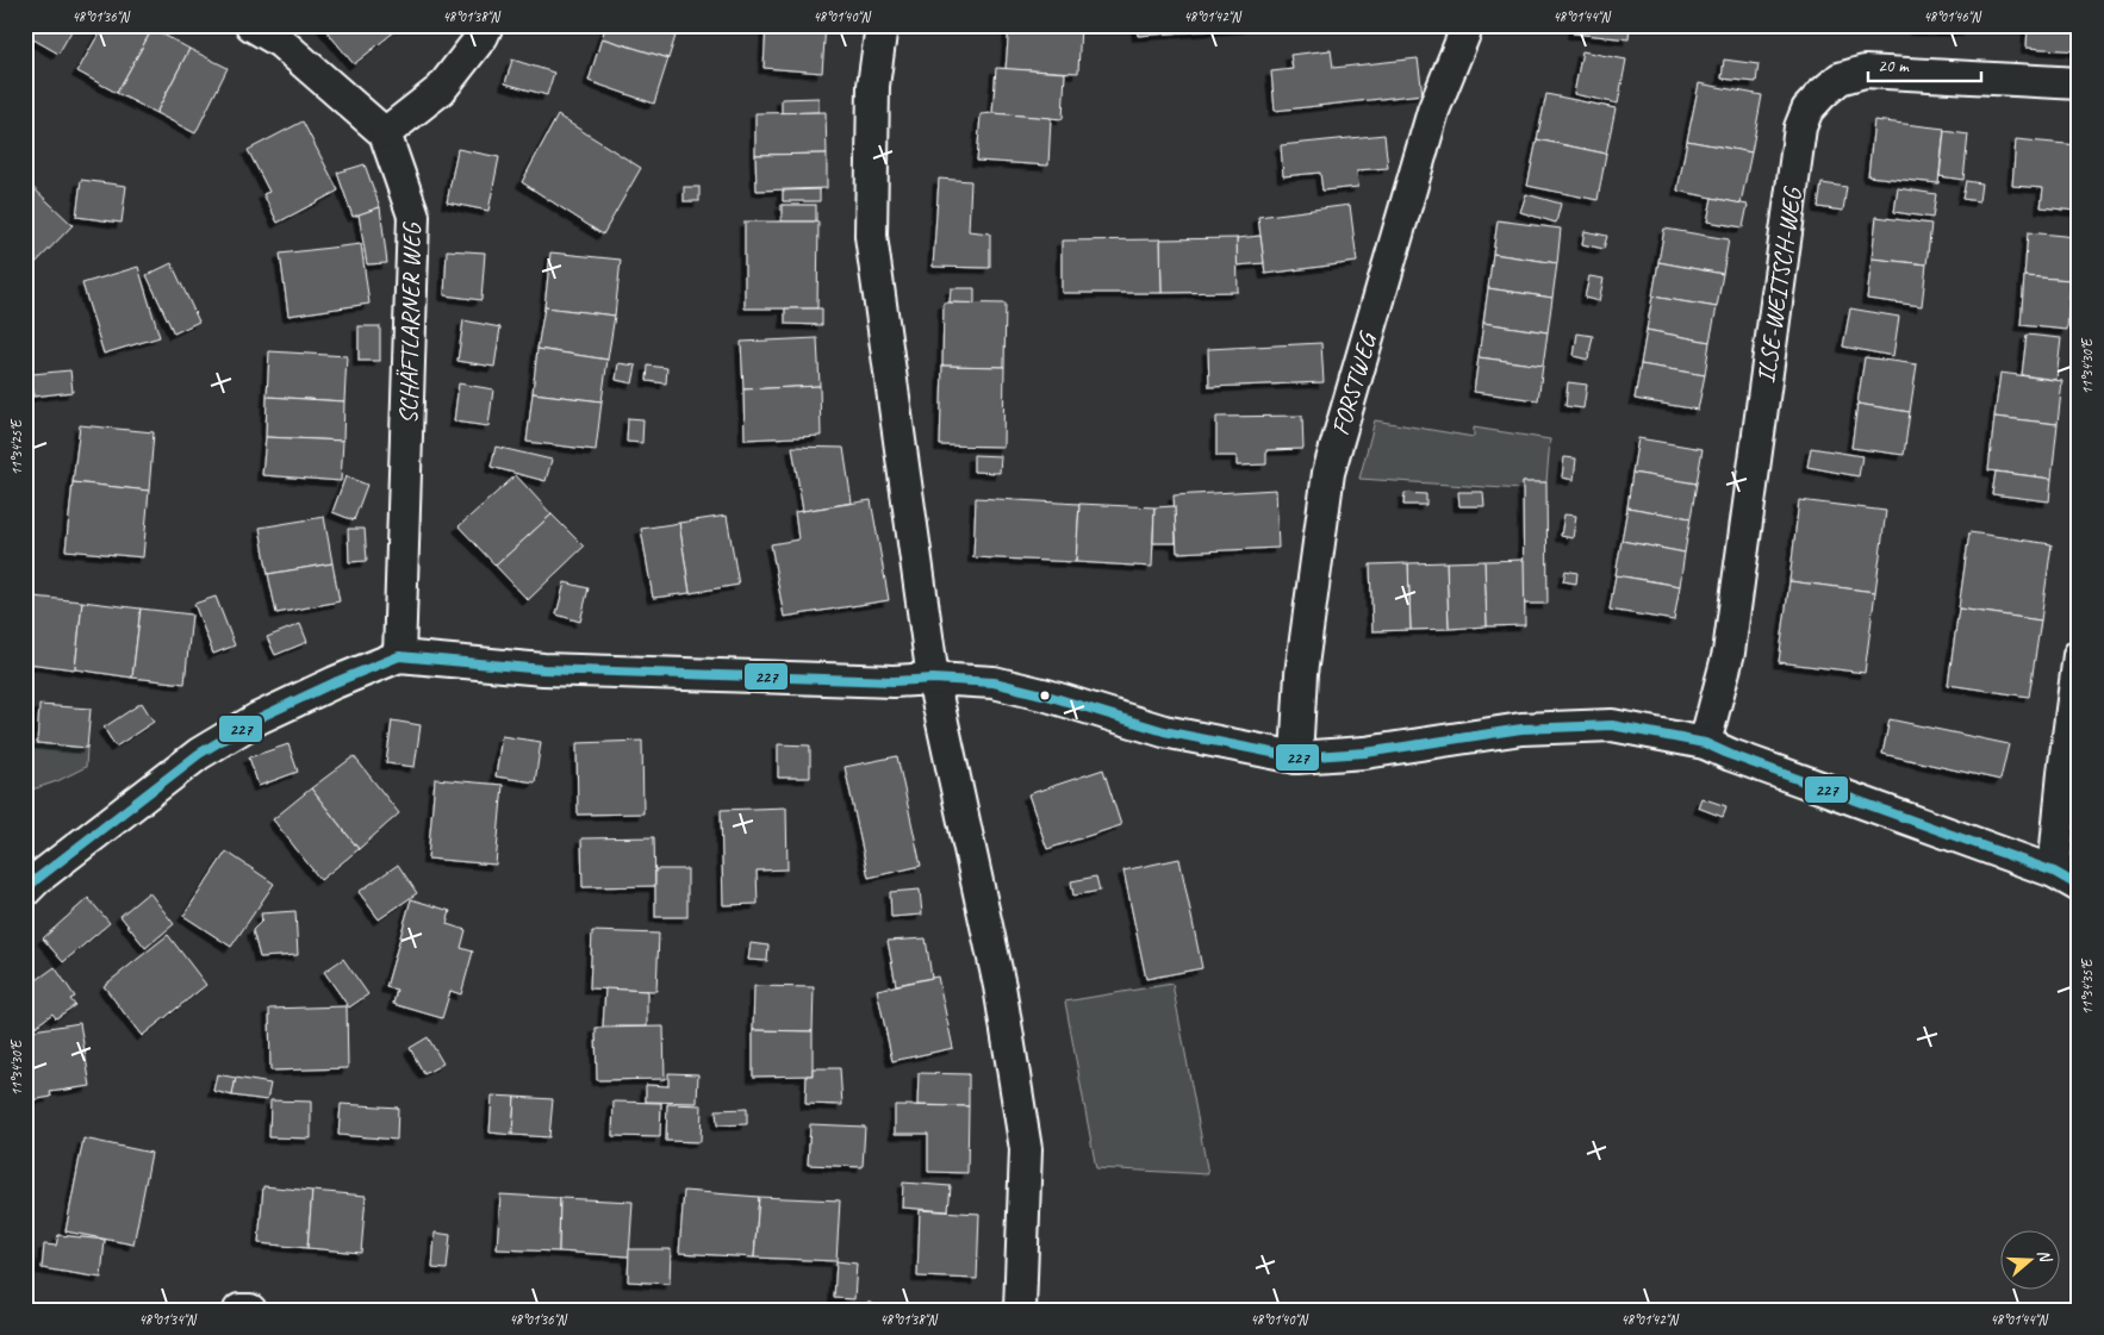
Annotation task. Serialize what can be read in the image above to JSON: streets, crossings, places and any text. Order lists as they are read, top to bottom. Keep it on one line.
{"streets":{"street":["ILSE-WEITSCH-WEG","SCHÄFTLARNER WEG","FORSTWEG"]},"lines":["transit line 227"],"scale_bar":"20 m","north":"right","coordinates":["48°01'36\"N","48°01'38\"N","48°01'40\"N","48°01'42\"N","48°01'44\"N","48°01'46\"N","11°34'30\"E","11°34'25\"E","11°34'35\"E","48°01'34\"N"]}
